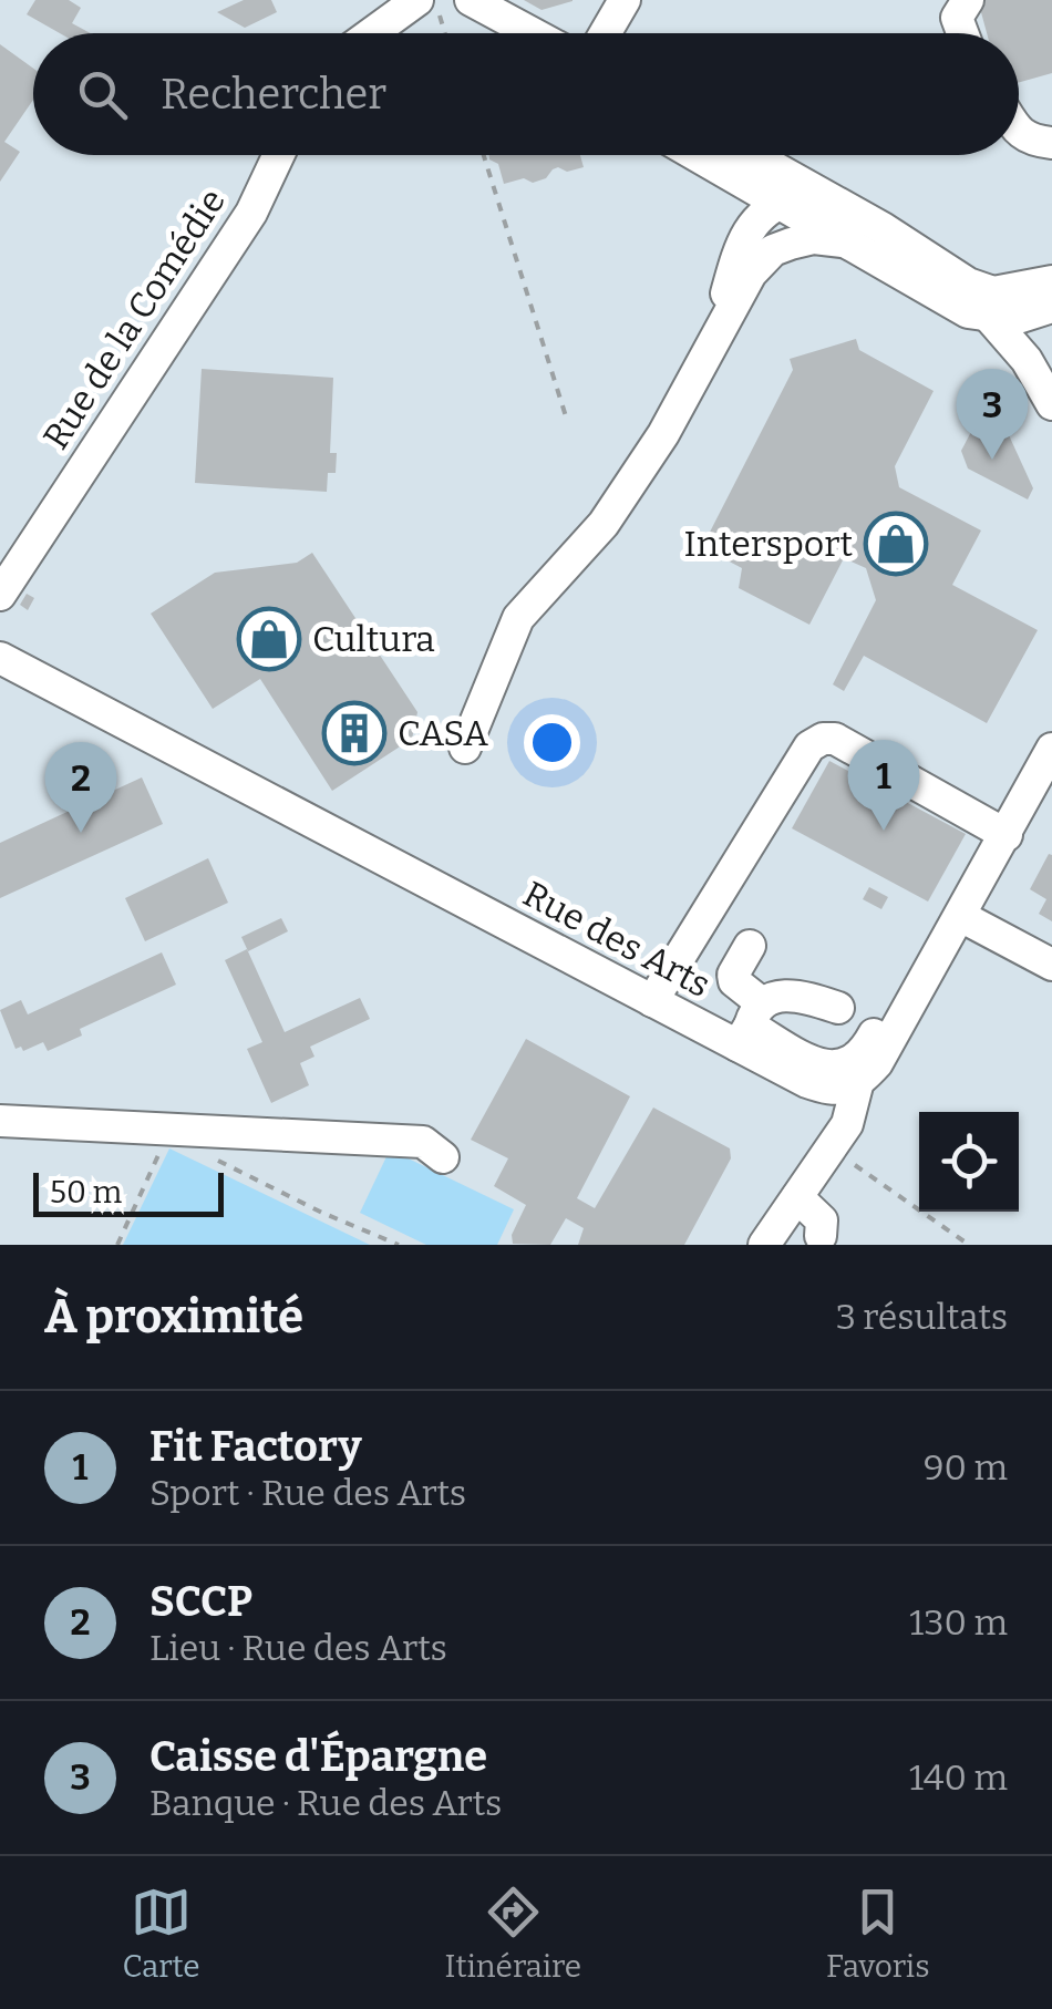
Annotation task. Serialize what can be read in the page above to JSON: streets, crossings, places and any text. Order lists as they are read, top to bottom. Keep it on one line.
{"streets":{"street":["Rue de la Comédie","Rue des Arts"]},"places":{"shop":["Intersport","Cultura"],"building":["CASA"]},"scale_bar":"50 m","page":{"search":"Rechercher","pins":["3","1","2"],"scale":"50 m","heading":["À proximité","3 résultats"],"list":[{"mark":"1","name":"Fit Factory","note":"Sport · Rue des Arts","value":"90 m"},{"mark":"2","name":"SCCP","note":"Lieu · Rue des Arts","value":"130 m"},{"mark":"3","name":"Caisse d'Épargne","note":"Banque · Rue des Arts","value":"140 m"}],"nav":["Carte","Itinéraire","Favoris"]}}
